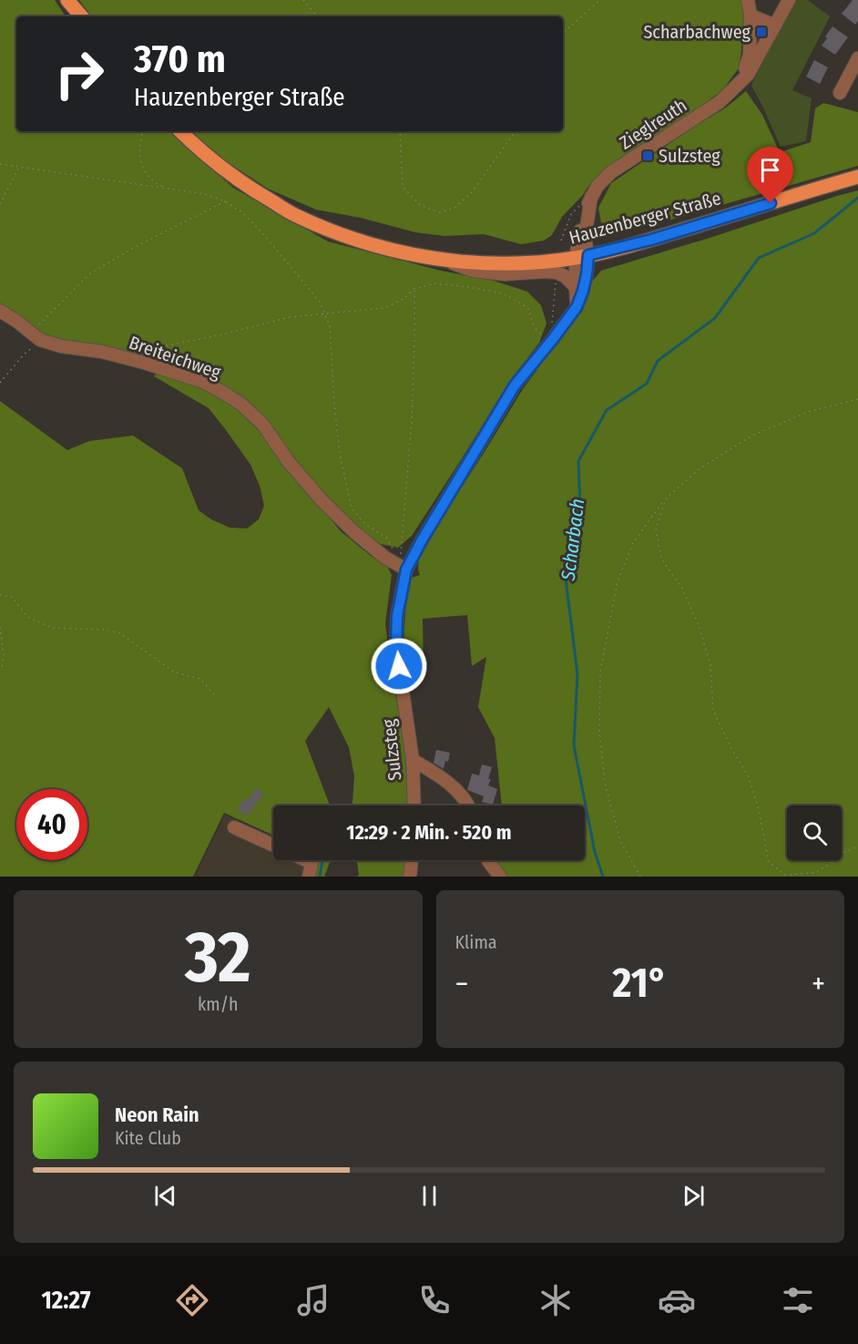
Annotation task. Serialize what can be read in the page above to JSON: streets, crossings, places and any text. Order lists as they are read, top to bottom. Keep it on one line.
{"streets":{"main road":["Hauzenberger Straße"],"street":["Zieglreuth","Breiteichweg","Sulzsteg"]},"crossings":[["Zieglreuth","Hauzenberger Straße"],["Zieglreuth","Sulzsteg"],["Hauzenberger Straße","Sulzsteg"],["Breiteichweg","Sulzsteg"]],"water":["Scharbach"],"places":{"transit":["Scharbachweg","Sulzsteg"]},"page":{"turn":["370 m","Hauzenberger Straße"],"limit":"40","trip":"12:29 · 2 Min. · 520 m","tile":[["32","km/h"],"Klima"],"heat":["−","21°","+"],"song":["Neon Rain","Kite Club"],"tabs":"12:27"}}
